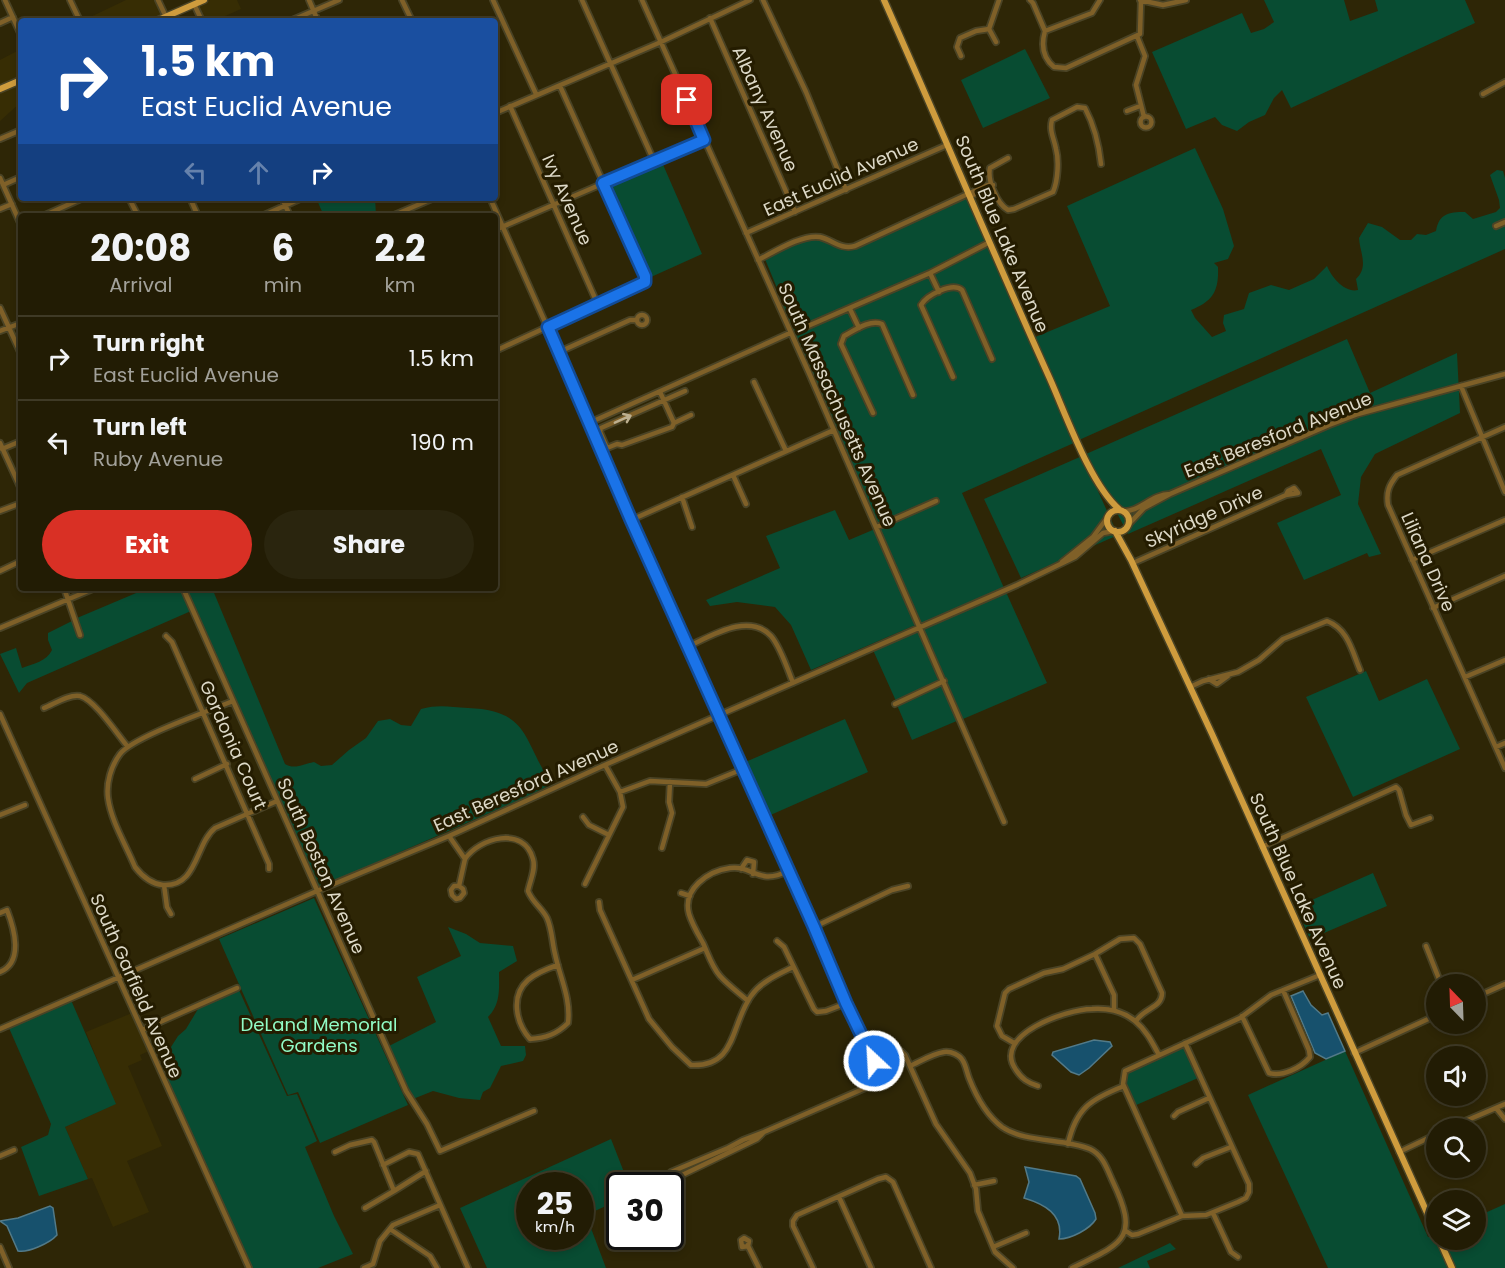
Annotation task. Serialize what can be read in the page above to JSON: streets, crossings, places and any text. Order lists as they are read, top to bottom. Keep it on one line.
{"streets":{"main road":["South Blue Lake Avenue"],"street":["Albany Avenue","East Euclid Avenue","Ivy Avenue","South Massachusetts Avenue","East Beresford Avenue","Skyridge Drive","Liliana Drive","Gordonia Court","South Boston Avenue","South Garfield Avenue"]},"crossings":[["Albany Avenue","East Euclid Avenue"],["East Euclid Avenue","South Blue Lake Avenue"],["East Euclid Avenue","South Massachusetts Avenue"],["South Blue Lake Avenue","East Beresford Avenue"],["South Blue Lake Avenue","Skyridge Drive"],["South Massachusetts Avenue","East Beresford Avenue"],["East Beresford Avenue","South Boston Avenue"],["East Beresford Avenue","South Garfield Avenue"]],"parks":["DeLand Memorial Gardens"],"north":"top left","page":{"turn":["1.5 km","East Euclid Avenue"],"eta":["20:08","Arrival","6","min","2.2","km"],"list":[{"name":"Turn right","note":"East Euclid Avenue","value":"1.5 km"},{"name":"Turn left","note":"Ruby Avenue","value":"190 m"}],"buttons":["Exit","Share"],"speed":"25 km/h","limit":"30"}}
